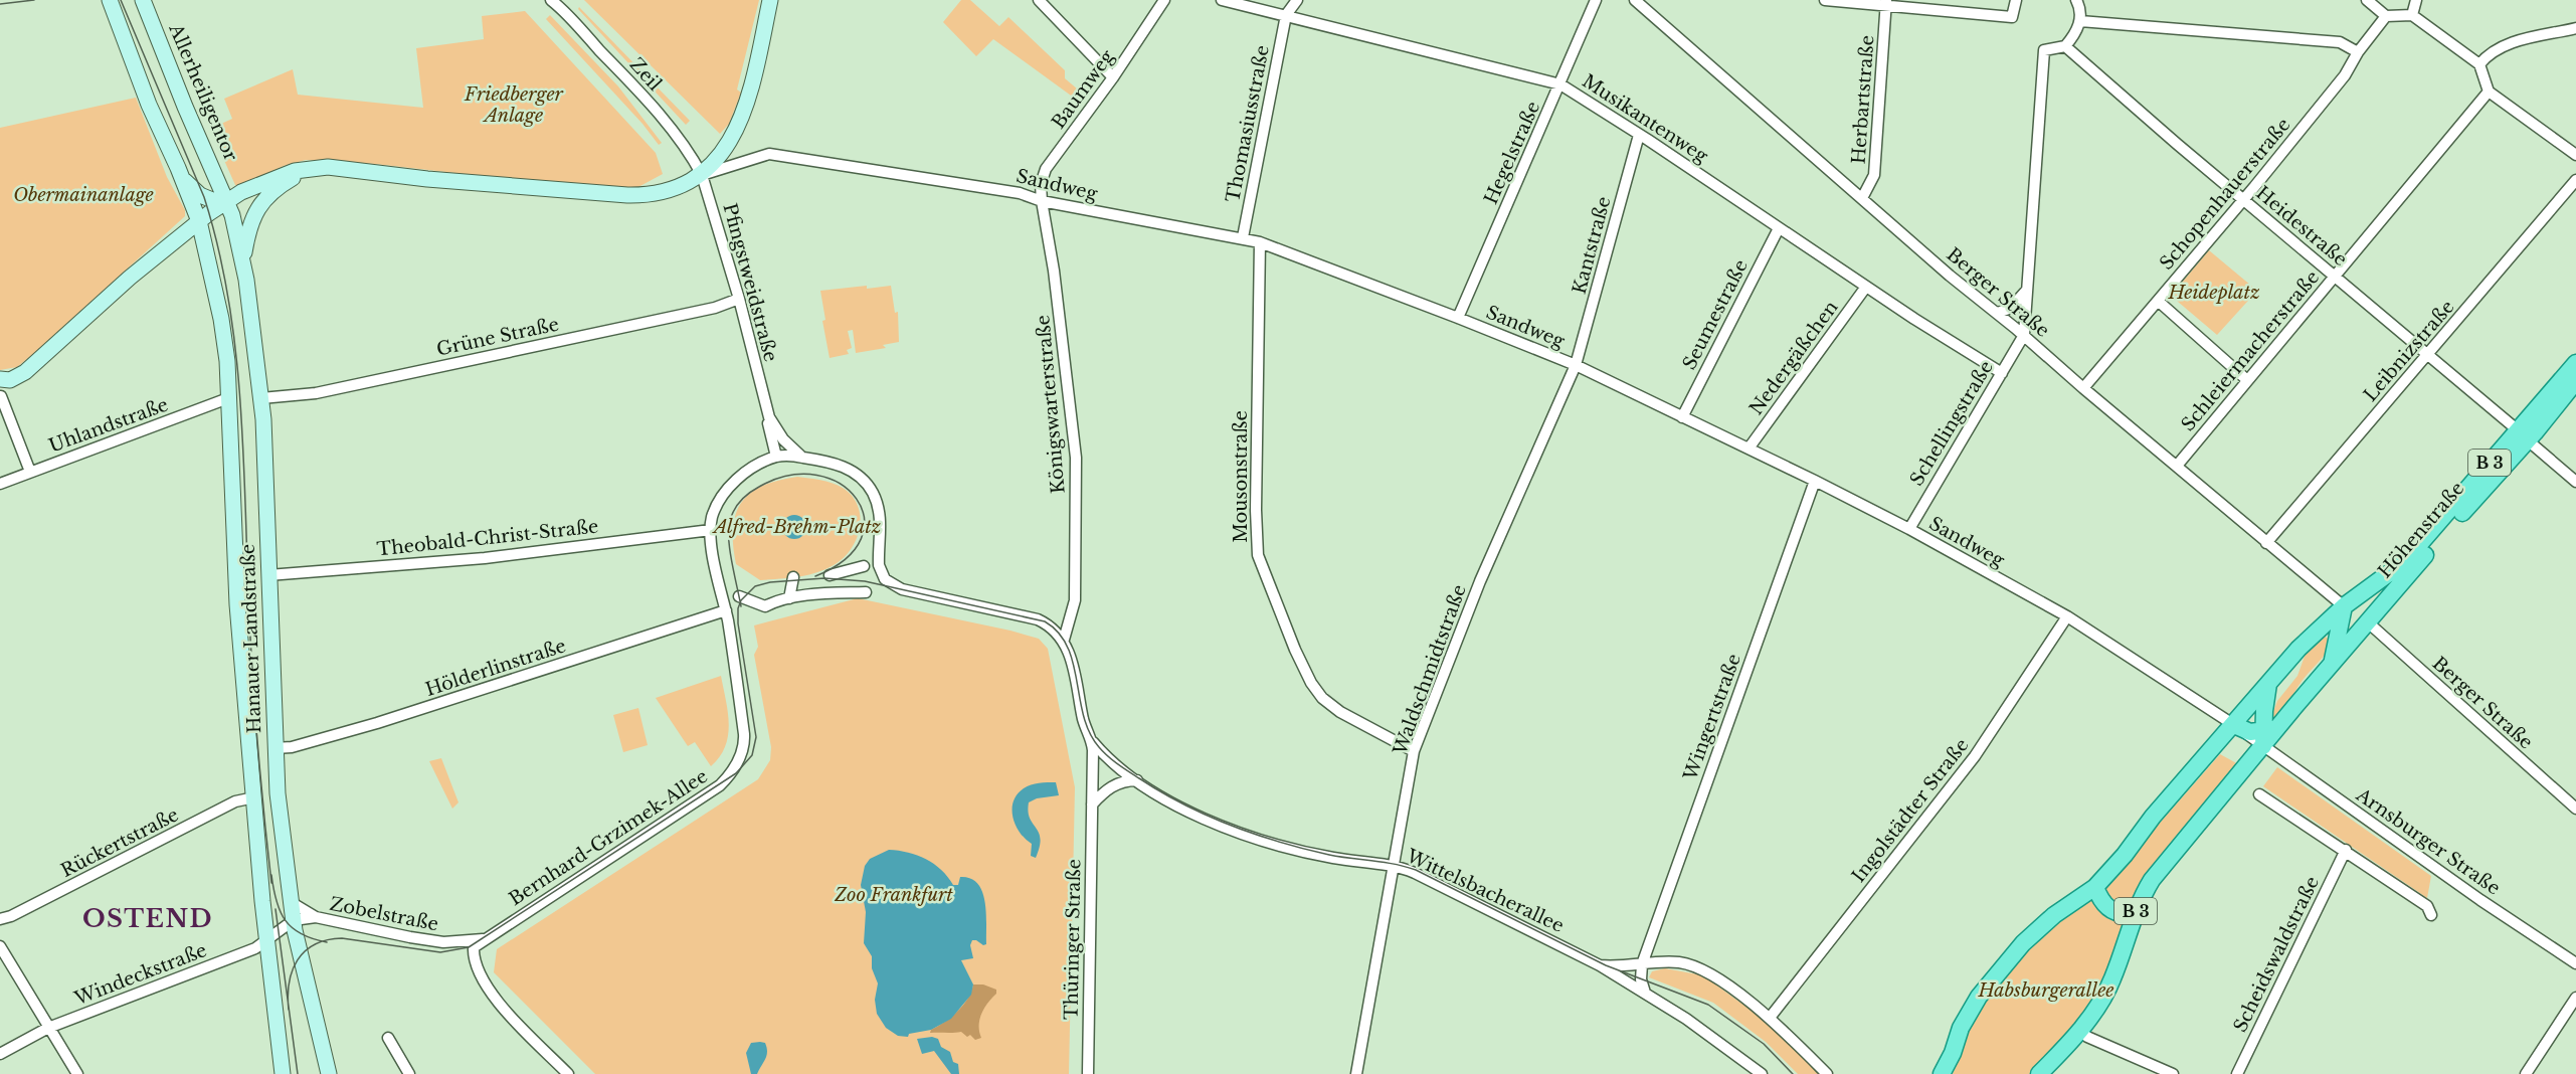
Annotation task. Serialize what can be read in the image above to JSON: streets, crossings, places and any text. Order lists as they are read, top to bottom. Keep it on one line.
{"streets":{"main road":["Allerheiligentor","B 3","Höhenstraße","Hanauer Landstraße"],"street":["Zeil","Baumweg","Herbartstraße","Musikantenweg","Thomasiusstraße","Hegelstraße","Sandweg","Schopenhauerstraße","Heidestraße","Kantstraße","Pfingstweidstraße","Berger Straße","Seumestraße","Grüne Straße","Schleiermacherstraße","Leibnizstraße","Nedergäßchen","Königswarterstraße","Schellingstraße","Uhlandstraße","Mousonstraße","Theobald-Christ-Straße","Hölderlinstraße","Waldschmidtstraße","Wingertstraße","Ingolstädter Straße","Bernhard-Grzimek-Allee","Arnsburger Straße","Rückertstraße","Wittelsbacherallee","Zobelstraße","Thüringer Straße","Scheidswaldstraße","Windeckstraße"]},"crossings":[["Zeil","Sandweg"],["Zeil","Pfingstweidstraße"],["Baumweg","Sandweg"],["Baumweg","Königswarterstraße"],["Allerheiligentor","Hanauer Landstraße"],["Herbartstraße","Berger Straße"],["Musikantenweg","Thomasiusstraße"],["Musikantenweg","Hegelstraße"],["Musikantenweg","Kantstraße"],["Musikantenweg","Seumestraße"],["Musikantenweg","Nedergäßchen"],["Musikantenweg","Schellingstraße"],["Thomasiusstraße","Sandweg"],["Hegelstraße","Sandweg"],["Sandweg","Kantstraße"],["Sandweg","Pfingstweidstraße"],["Sandweg","Seumestraße"],["Sandweg","Nedergäßchen"],["Sandweg","Königswarterstraße"],["Sandweg","Schellingstraße"],["Sandweg","B 3"],["Sandweg","Mousonstraße"],["Sandweg","Waldschmidtstraße"],["Sandweg","Wingertstraße"],["Sandweg","Ingolstädter Straße"],["Schopenhauerstraße","Heidestraße"],["Schopenhauerstraße","Berger Straße"],["Heidestraße","Schleiermacherstraße"],["Heidestraße","Leibnizstraße"],["Heidestraße","Höhenstraße"],["Kantstraße","Waldschmidtstraße"],["Pfingstweidstraße","Grüne Straße"],["Berger Straße","Schleiermacherstraße"],["Berger Straße","Leibnizstraße"],["Berger Straße","Schellingstraße"],["Berger Straße","B 3"],["Berger Straße","Höhenstraße"],["Grüne Straße","Hanauer Landstraße"],["Königswarterstraße","Thüringer Straße"],["Uhlandstraße","Hanauer Landstraße"],["B 3","Höhenstraße"],["B 3","Arnsburger Straße"],["Mousonstraße","Waldschmidtstraße"],["Theobald-Christ-Straße","Hanauer Landstraße"],["Hanauer Landstraße","Hölderlinstraße"],["Hanauer Landstraße","Rückertstraße"],["Hanauer Landstraße","Zobelstraße"],["Hanauer Landstraße","Windeckstraße"],["Hölderlinstraße","Bernhard-Grzimek-Allee"],["Waldschmidtstraße","Wittelsbacherallee"],["Wingertstraße","Wittelsbacherallee"],["Ingolstädter Straße","Wittelsbacherallee"],["Bernhard-Grzimek-Allee","Zobelstraße"],["Wittelsbacherallee","Thüringer Straße"],["Zobelstraße","Windeckstraße"]],"districts":["OSTEND"],"parks":["Friedberger Anlage","Obermainanlage","Heideplatz","Alfred-Brehm-Platz","Zoo Frankfurt","Habsburgerallee"]}
